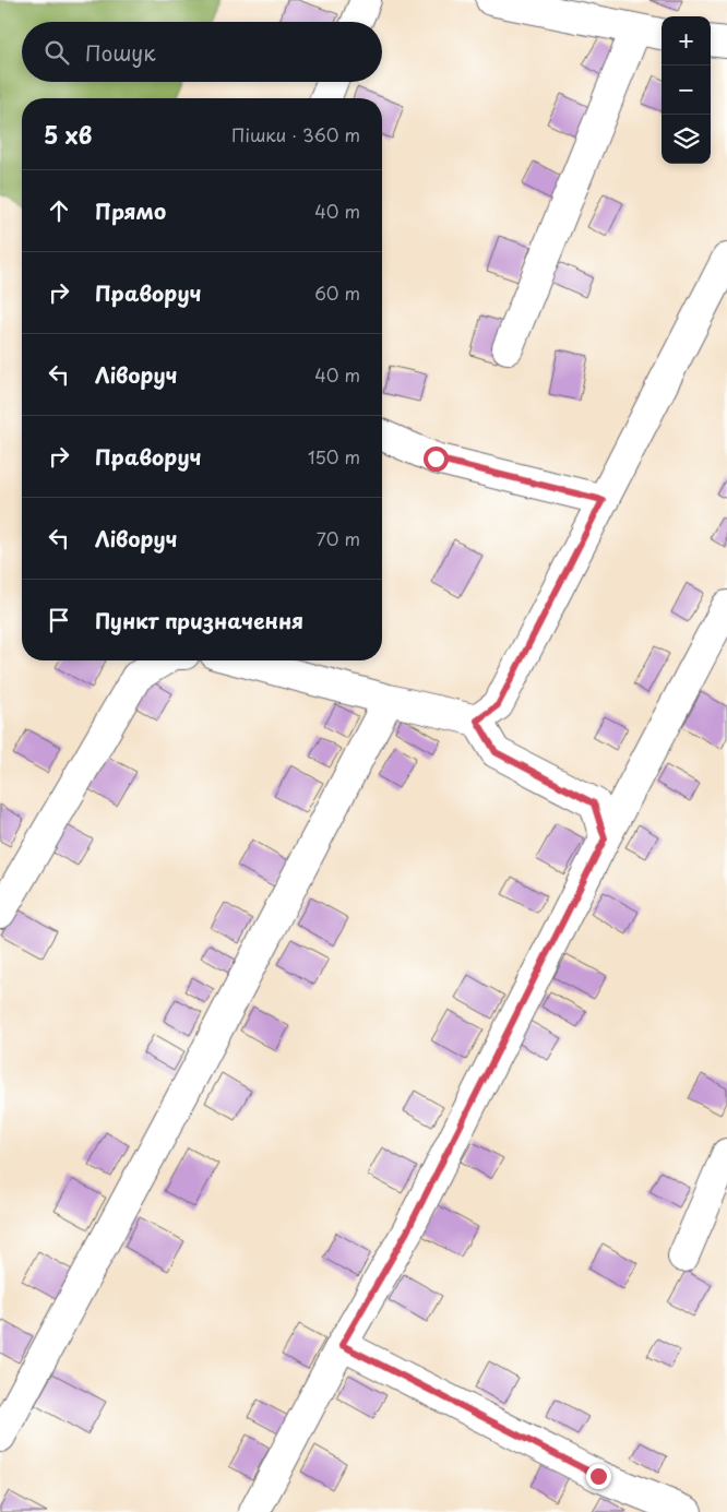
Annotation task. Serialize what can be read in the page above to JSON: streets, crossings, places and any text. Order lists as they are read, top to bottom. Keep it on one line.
{"page":{"map_buttons":["+","−"],"search":"Пошук","heading":["5 хв","Пішки · 360 m"],"list":[["Прямо","40 m"],["Праворуч","60 m"],["Ліворуч","40 m"],["Праворуч","150 m"],["Ліворуч","70 m"],"Пункт призначення"]}}
